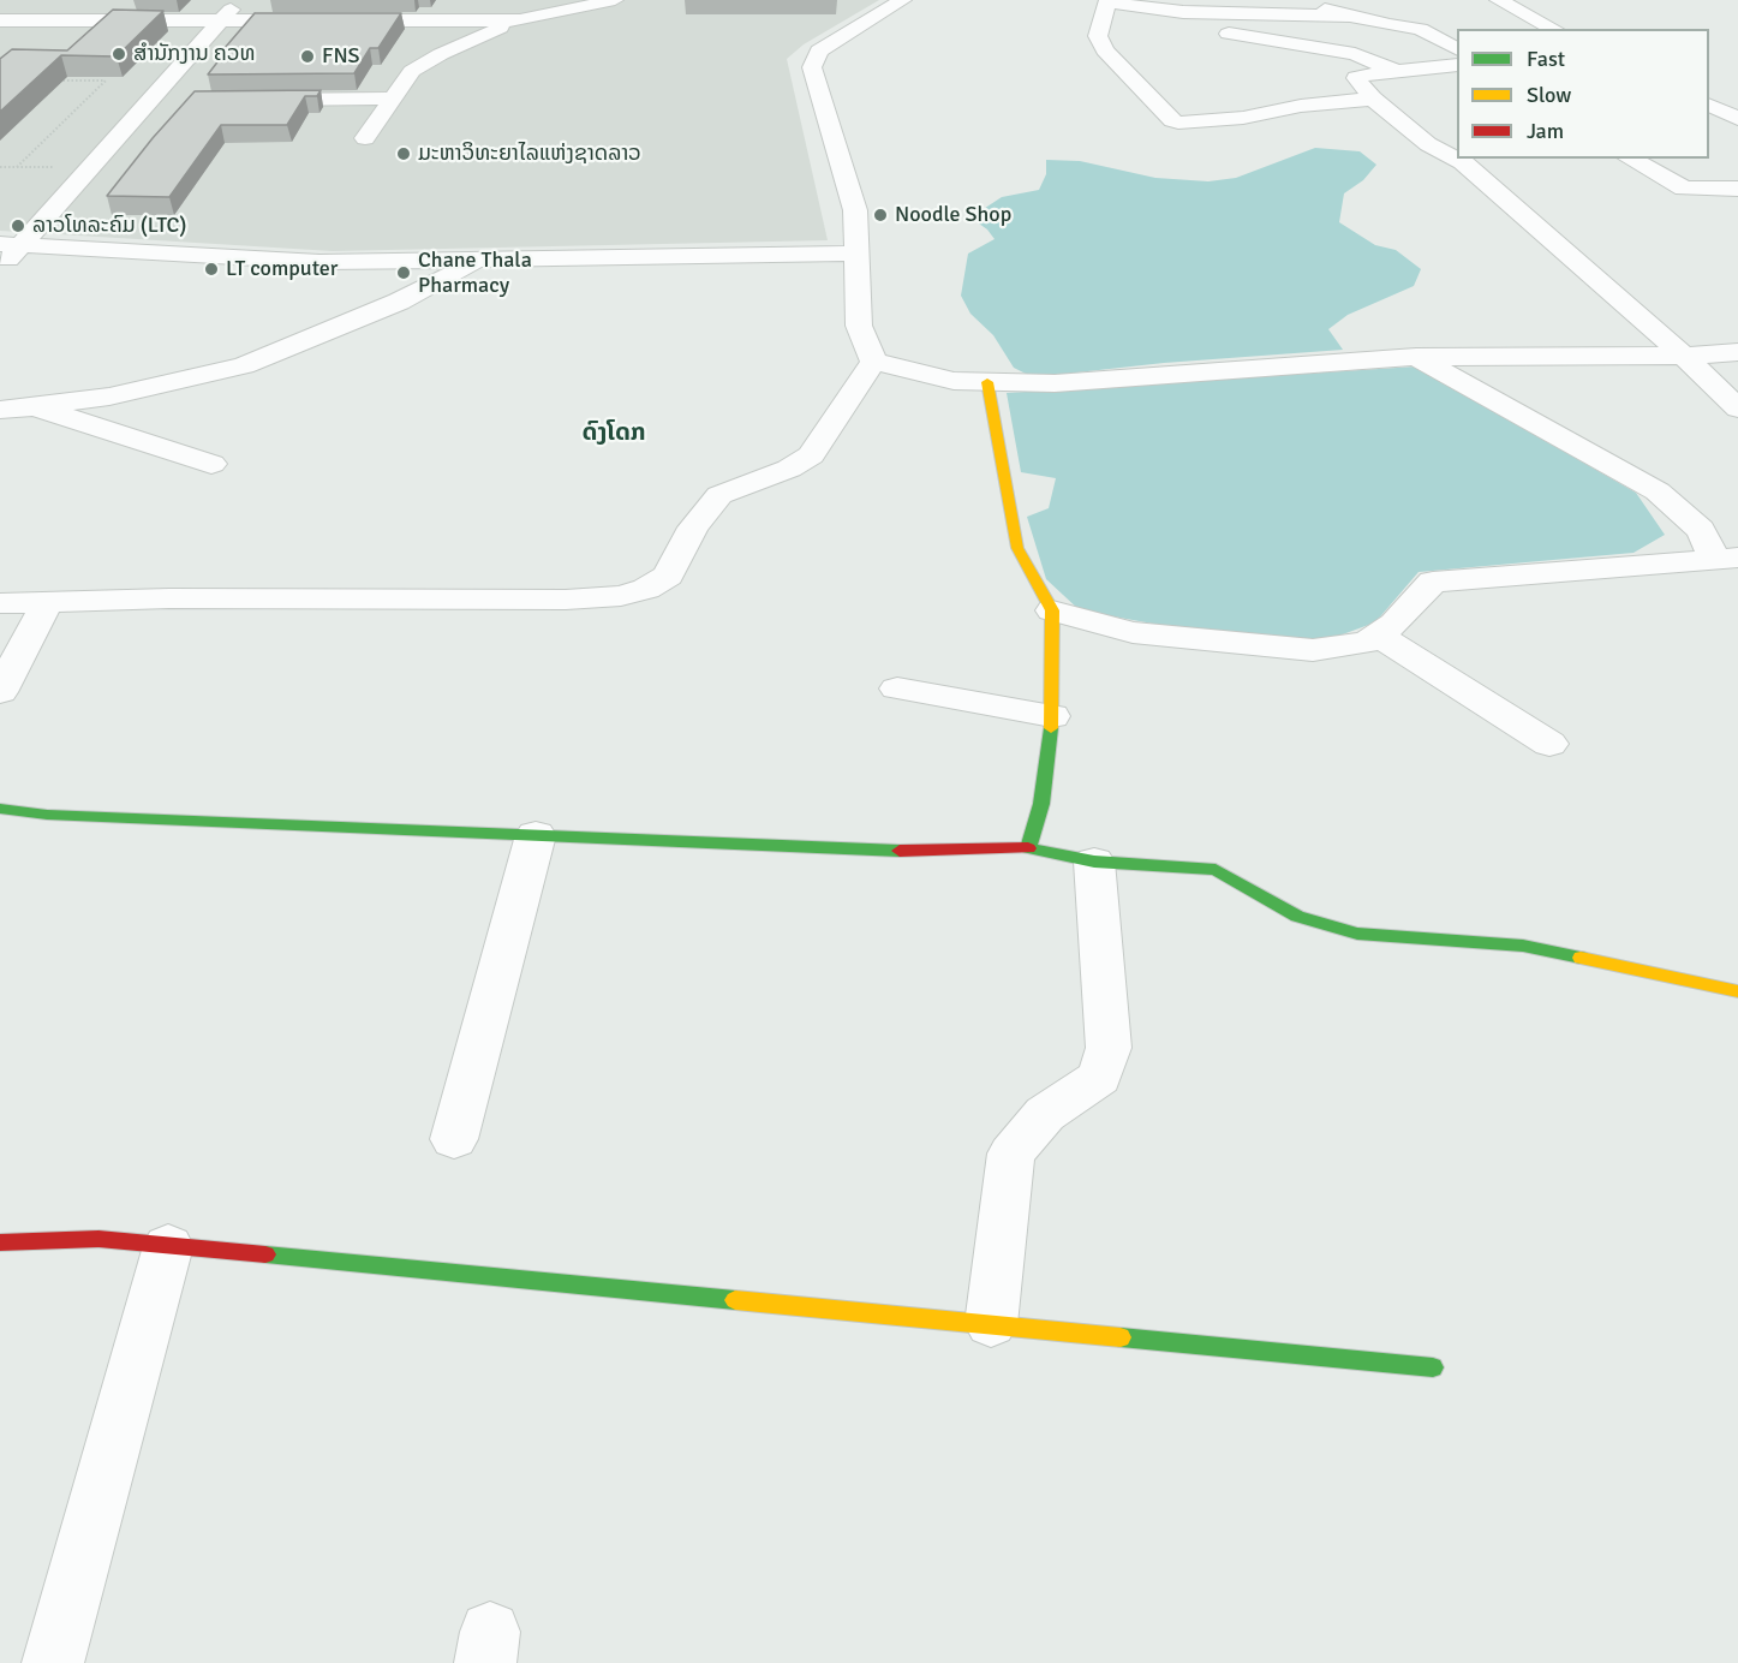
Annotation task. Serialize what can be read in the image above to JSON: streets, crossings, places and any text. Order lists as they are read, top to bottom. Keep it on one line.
{"districts":["ດົງໂດກ"],"places":["ສຳນັກງານ ຄວທ","FNS","ມະຫາວິທະຍາໄລແຫ່ງຊາດລາວ","Noodle Shop","ລາວໂທລະຄົມ (LTC)","LT computer","Chane Thala Pharmacy"],"legend":["Fast","Slow","Jam"]}
